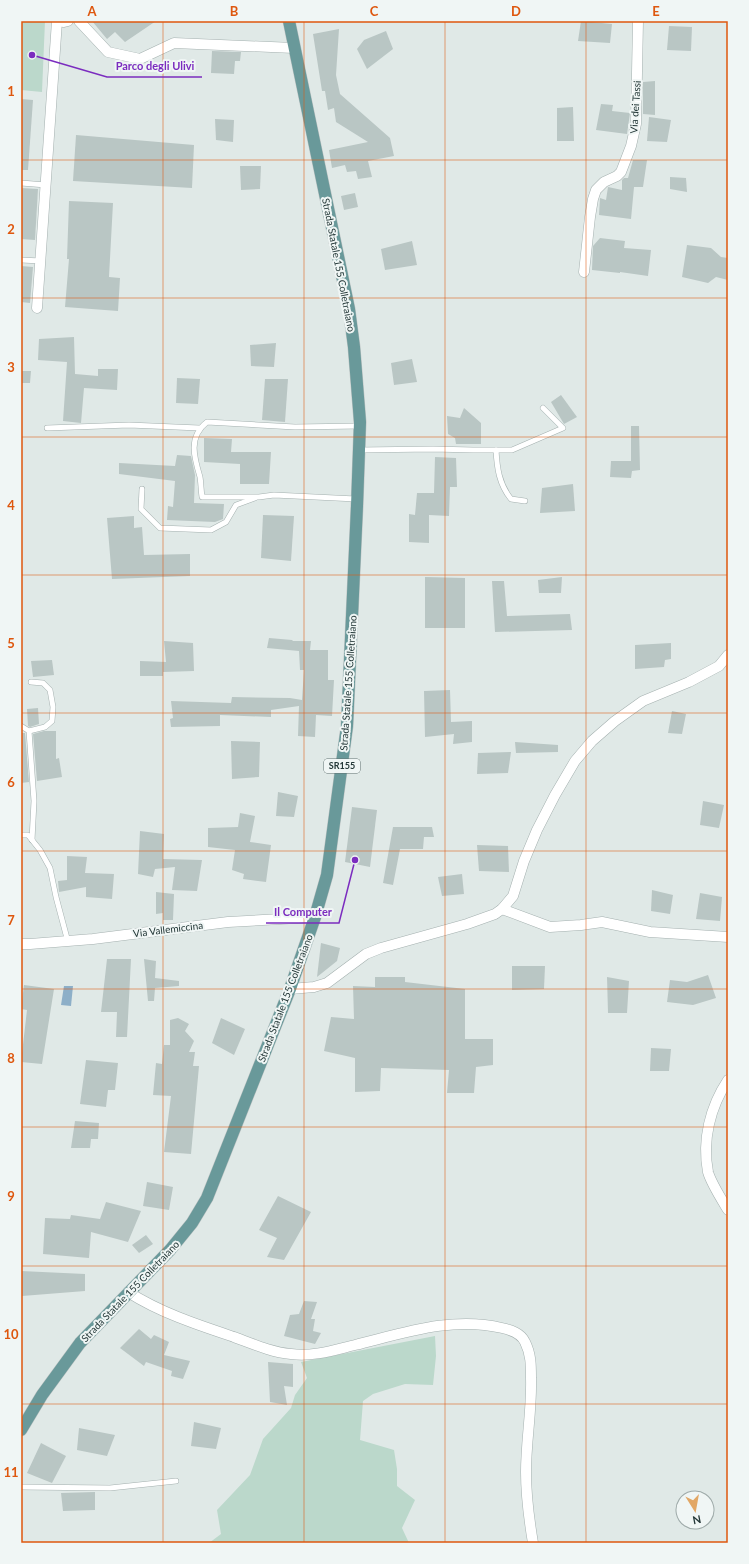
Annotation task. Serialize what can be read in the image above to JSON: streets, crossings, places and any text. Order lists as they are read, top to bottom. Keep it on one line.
{"streets":{"main road":["Strada Statale 155 Colletraiano","SR155"],"street":["Via dei Tassi","Via Vallemiccina"]},"crossings":[["Strada Statale 155 Colletraiano","Via Vallemiccina"]],"places":["Parco degli Ulivi","Il Computer"],"north":"bottom","grid":{"columns":["A","B","C","D","E"],"rows":["1","2","3","4","5","6","7","8","9","10","11"]}}
